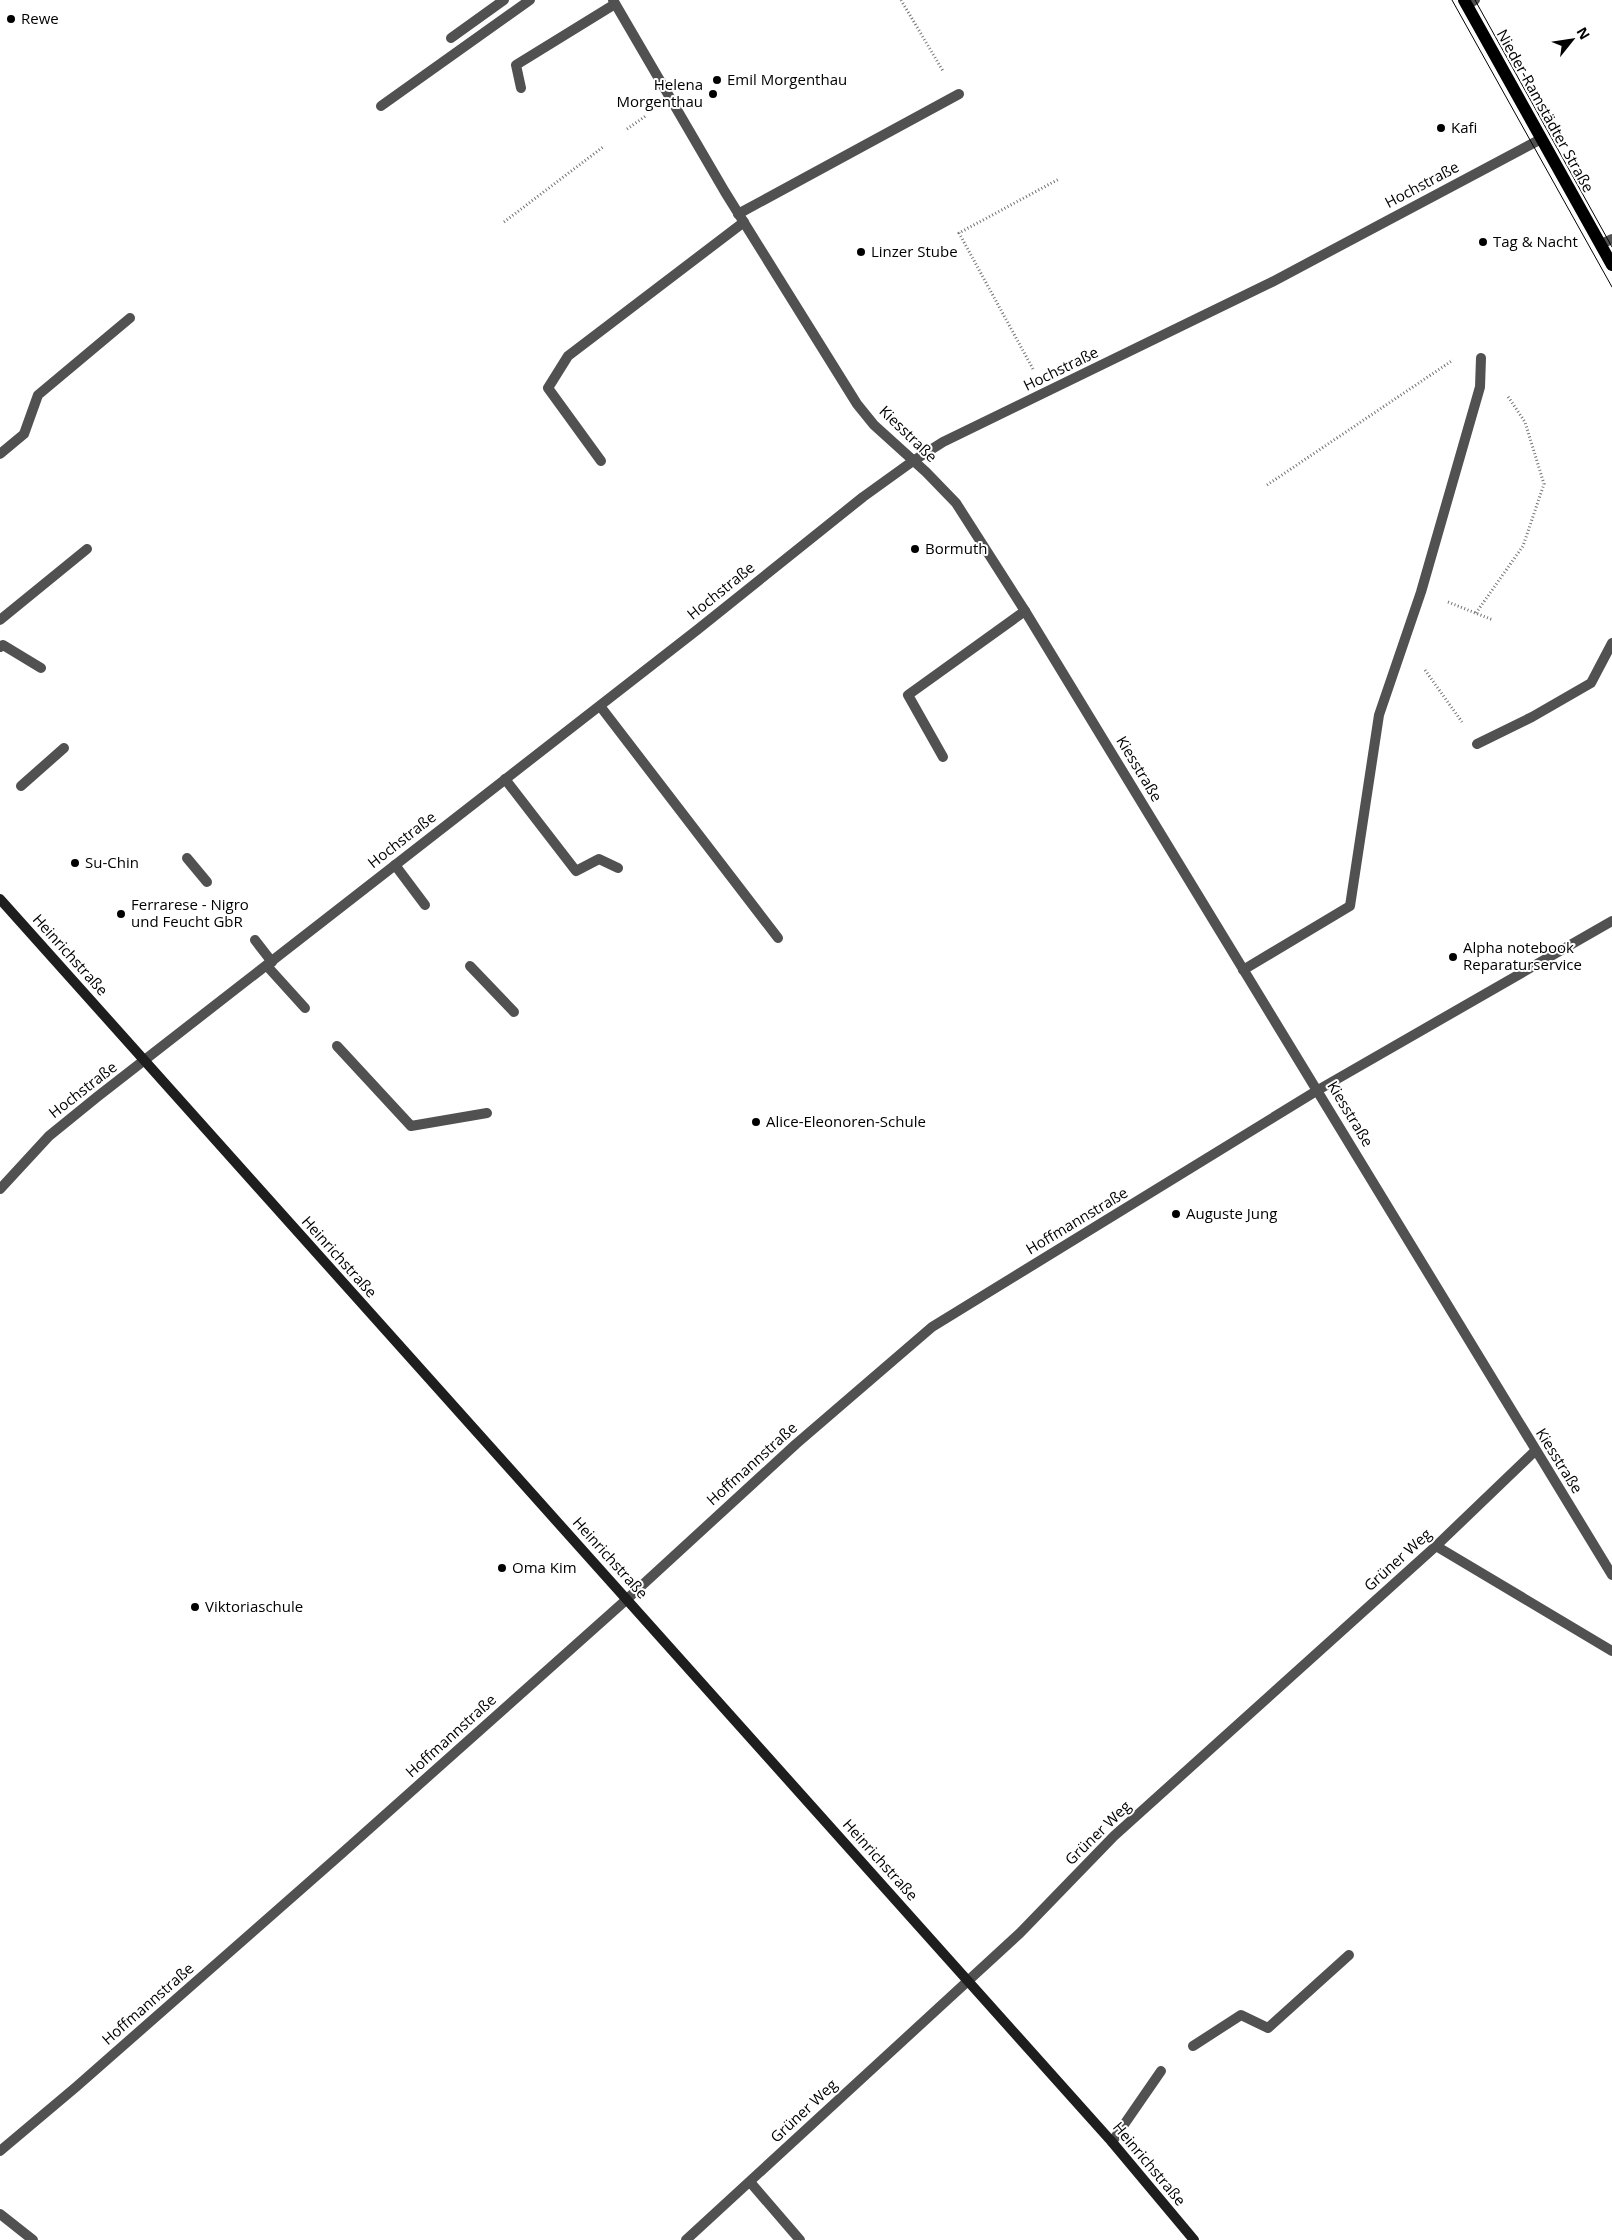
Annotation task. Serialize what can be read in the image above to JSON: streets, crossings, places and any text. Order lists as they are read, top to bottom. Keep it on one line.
{"streets":{"main road":["Nieder-Ramstädter Straße","Heinrichstraße"],"street":["Hochstraße","Kiesstraße","Hoffmannstraße","Grüner Weg"]},"crossings":[["Nieder-Ramstädter Straße","Hochstraße"],["Hochstraße","Kiesstraße"],["Hochstraße","Heinrichstraße"],["Kiesstraße","Hoffmannstraße"],["Kiesstraße","Grüner Weg"],["Heinrichstraße","Hoffmannstraße"],["Heinrichstraße","Grüner Weg"]],"places":["Rewe","Emil Morgenthau","Helena Morgenthau","Kafi","Tag & Nacht","Linzer Stube","Bormuth","Su-Chin","Ferrarese - Nigro und Feucht GbR","Alpha notebook Reparaturservice","Alice-Eleonoren-Schule","Auguste Jung","Oma Kim","Viktoriaschule"],"north":"top right"}
